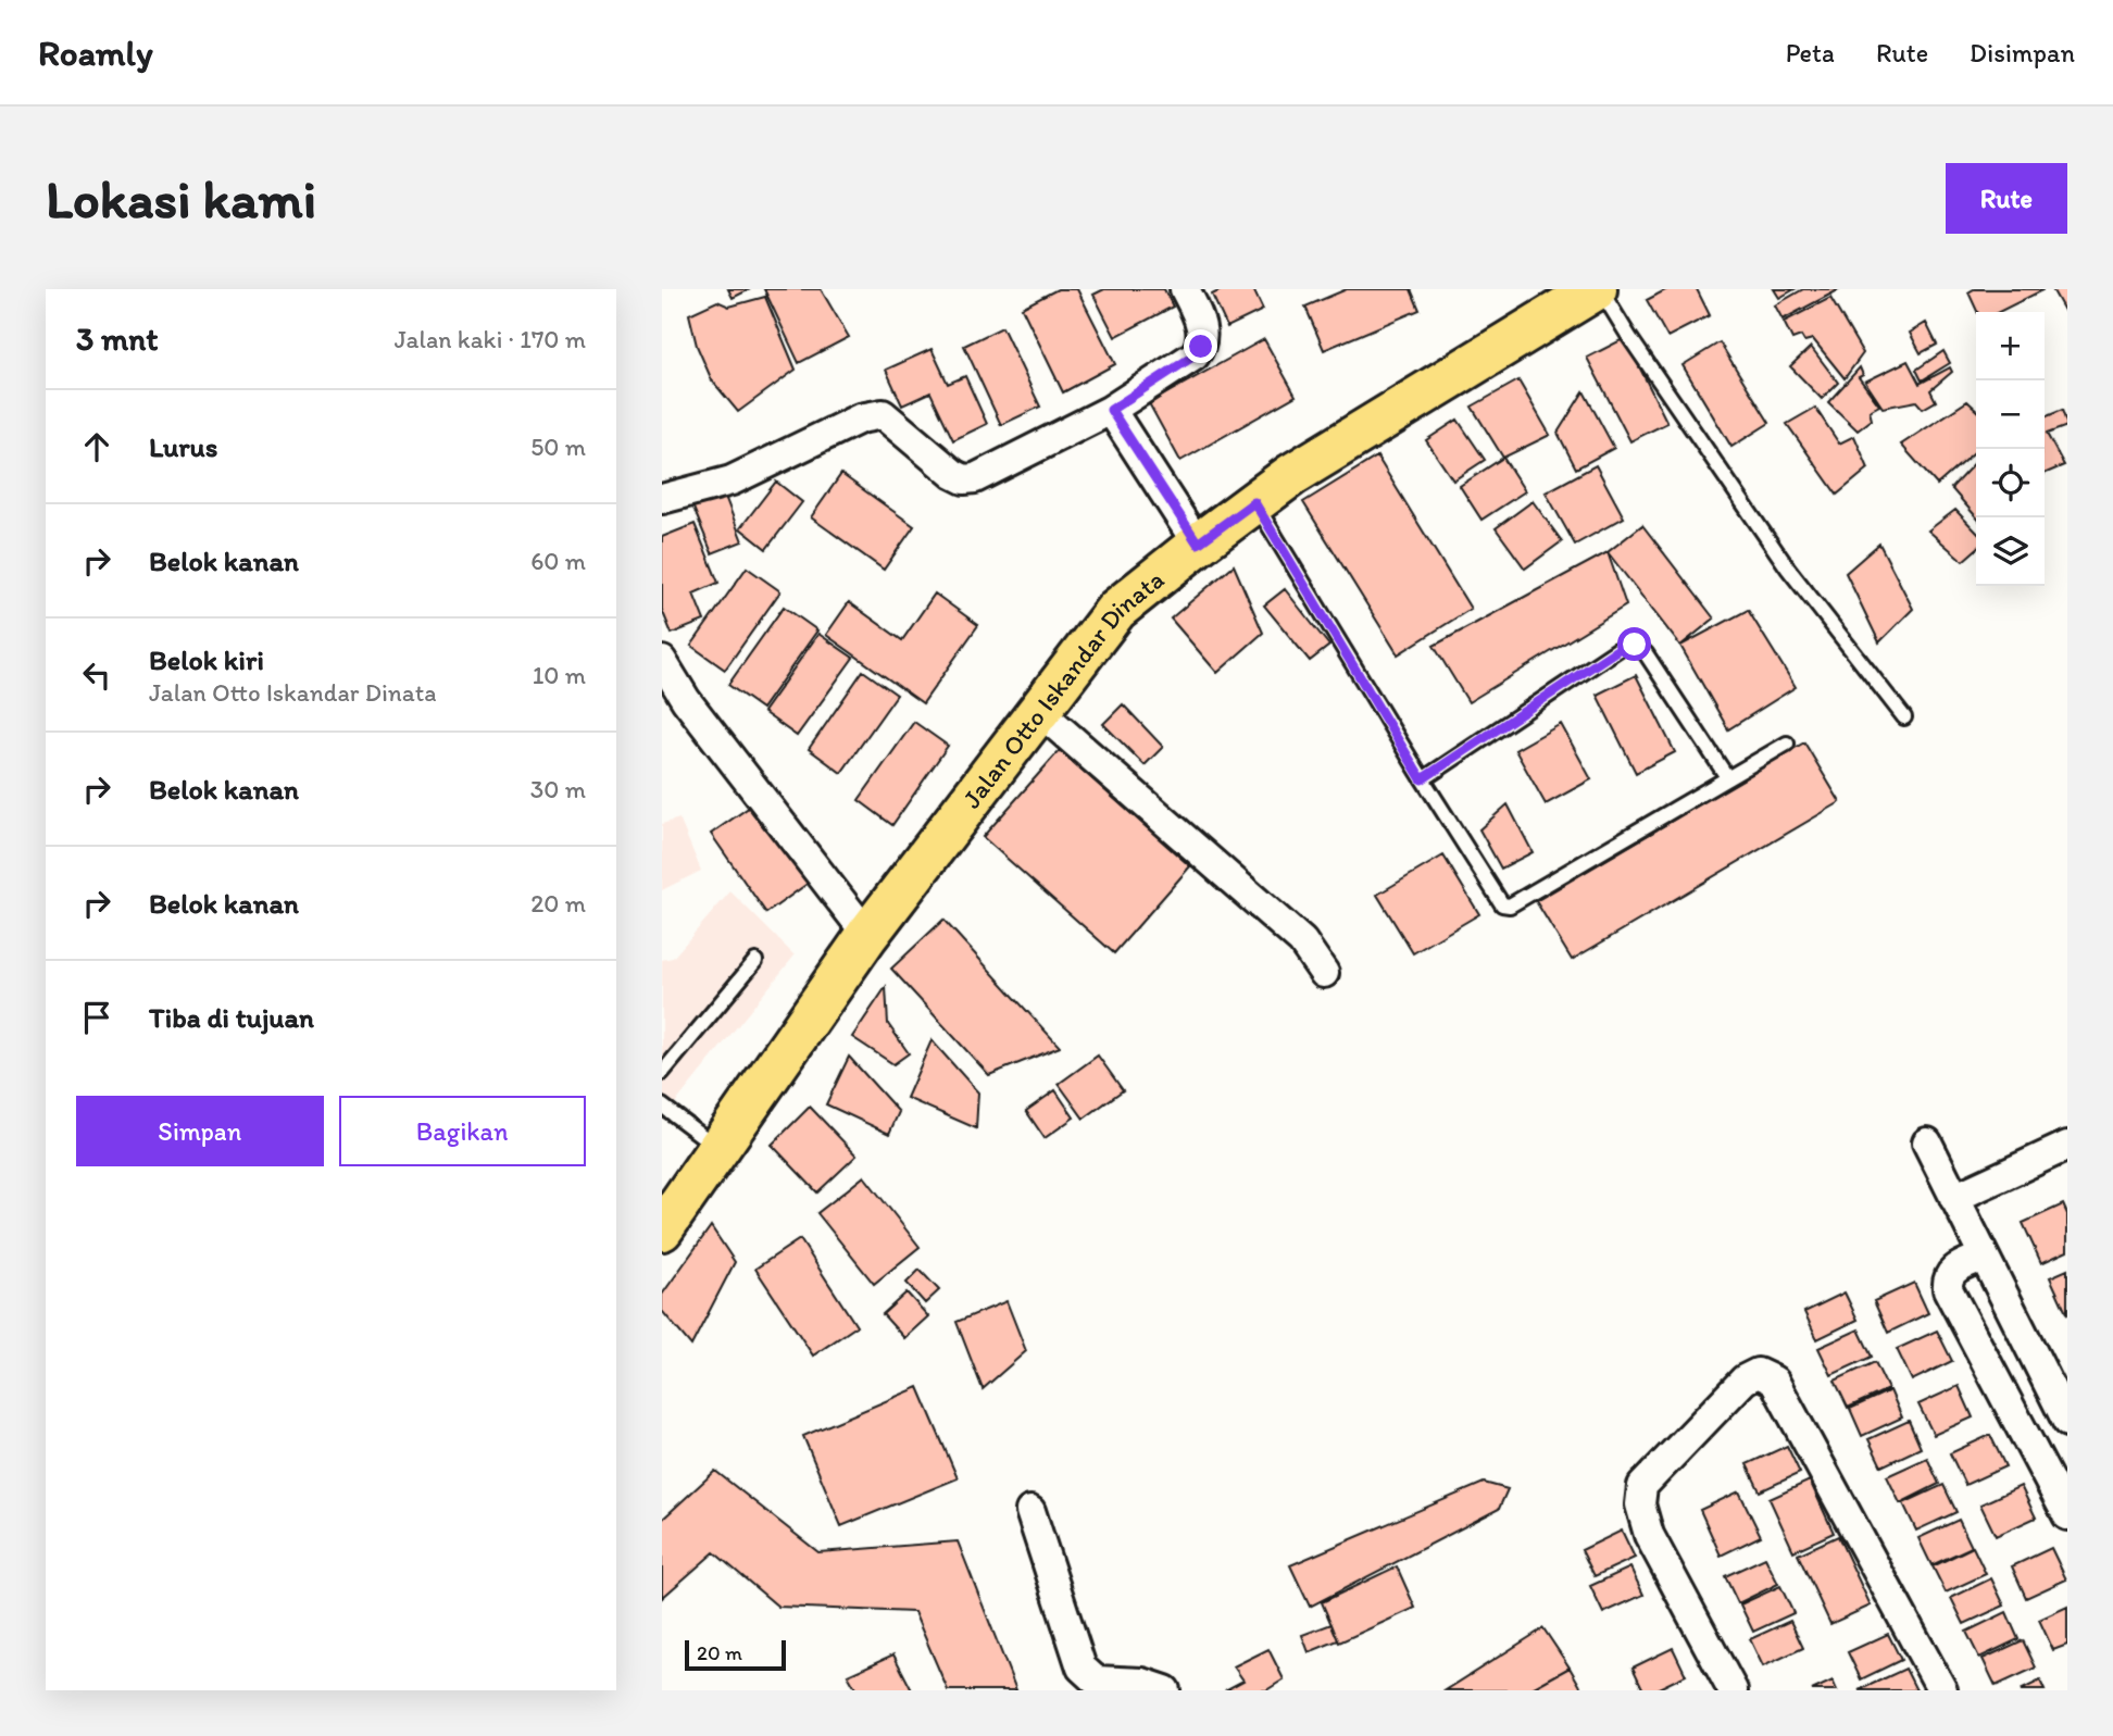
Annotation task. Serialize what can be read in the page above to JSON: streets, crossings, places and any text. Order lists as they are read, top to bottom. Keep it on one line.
{"streets":{"main road":["Jalan Otto Iskandar Dinata"]},"scale_bar":"20 m","page":{"header":"Roamly","nav":["Peta","Rute","Disimpan"],"buttons":["Rute",["Simpan","Bagikan"]],"title":"Lokasi kami","heading":["3 mnt","Jalan kaki · 170 m"],"map_buttons":["+","−"],"list":[["Lurus","50 m"],["Belok kanan","60 m"],["Belok kiri","Jalan Otto Iskandar Dinata","10 m"],["Belok kanan","30 m"],["Belok kanan","20 m"],"Tiba di tujuan"],"scale":"20 m"}}
